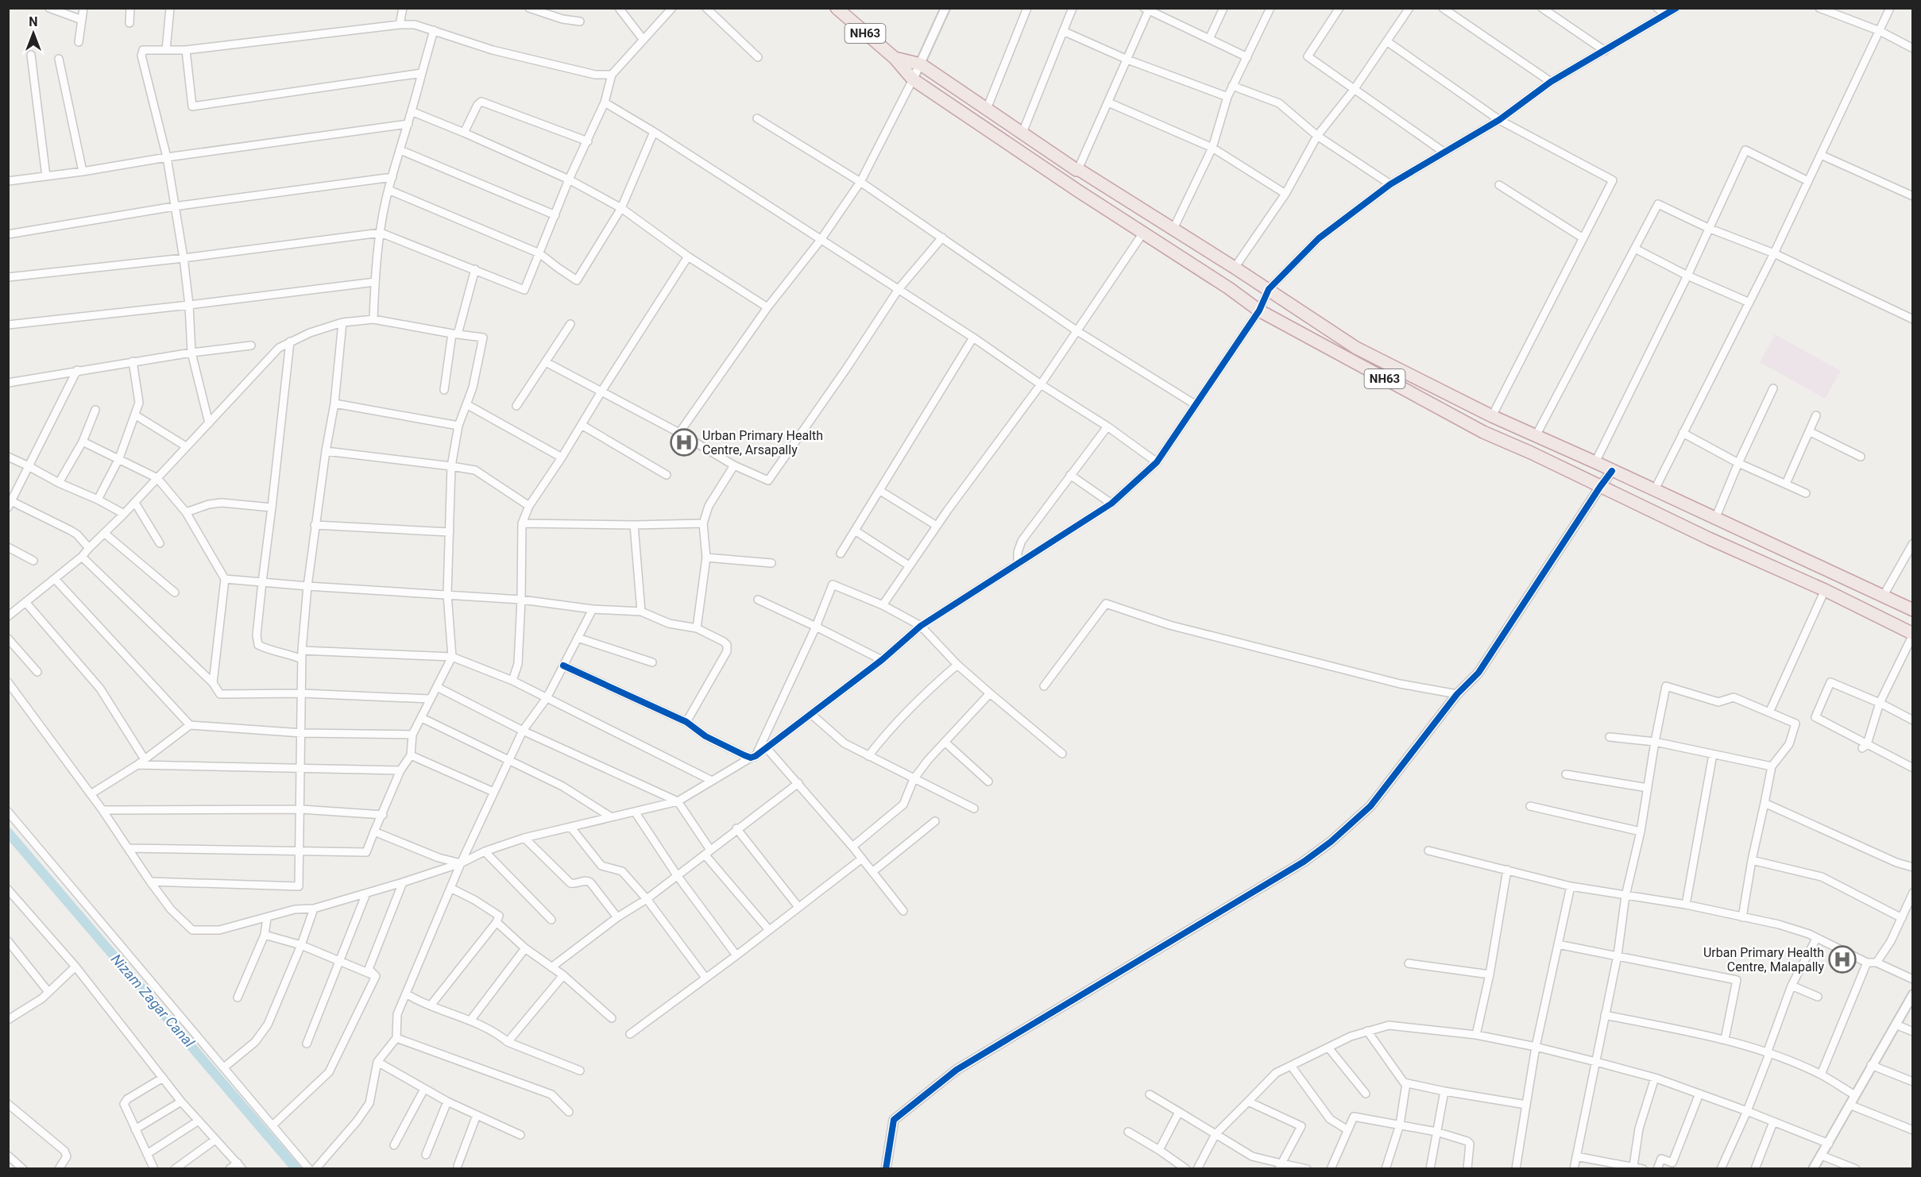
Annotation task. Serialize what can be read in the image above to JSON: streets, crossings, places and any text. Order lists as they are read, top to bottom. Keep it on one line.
{"streets":{"highway":["NH63"]},"water":["Nizam Zagar Canal"],"places":{"hospital":["Urban Primary Health Centre, Arsapally","Urban Primary Health Centre, Malapally"]},"north":"top"}
